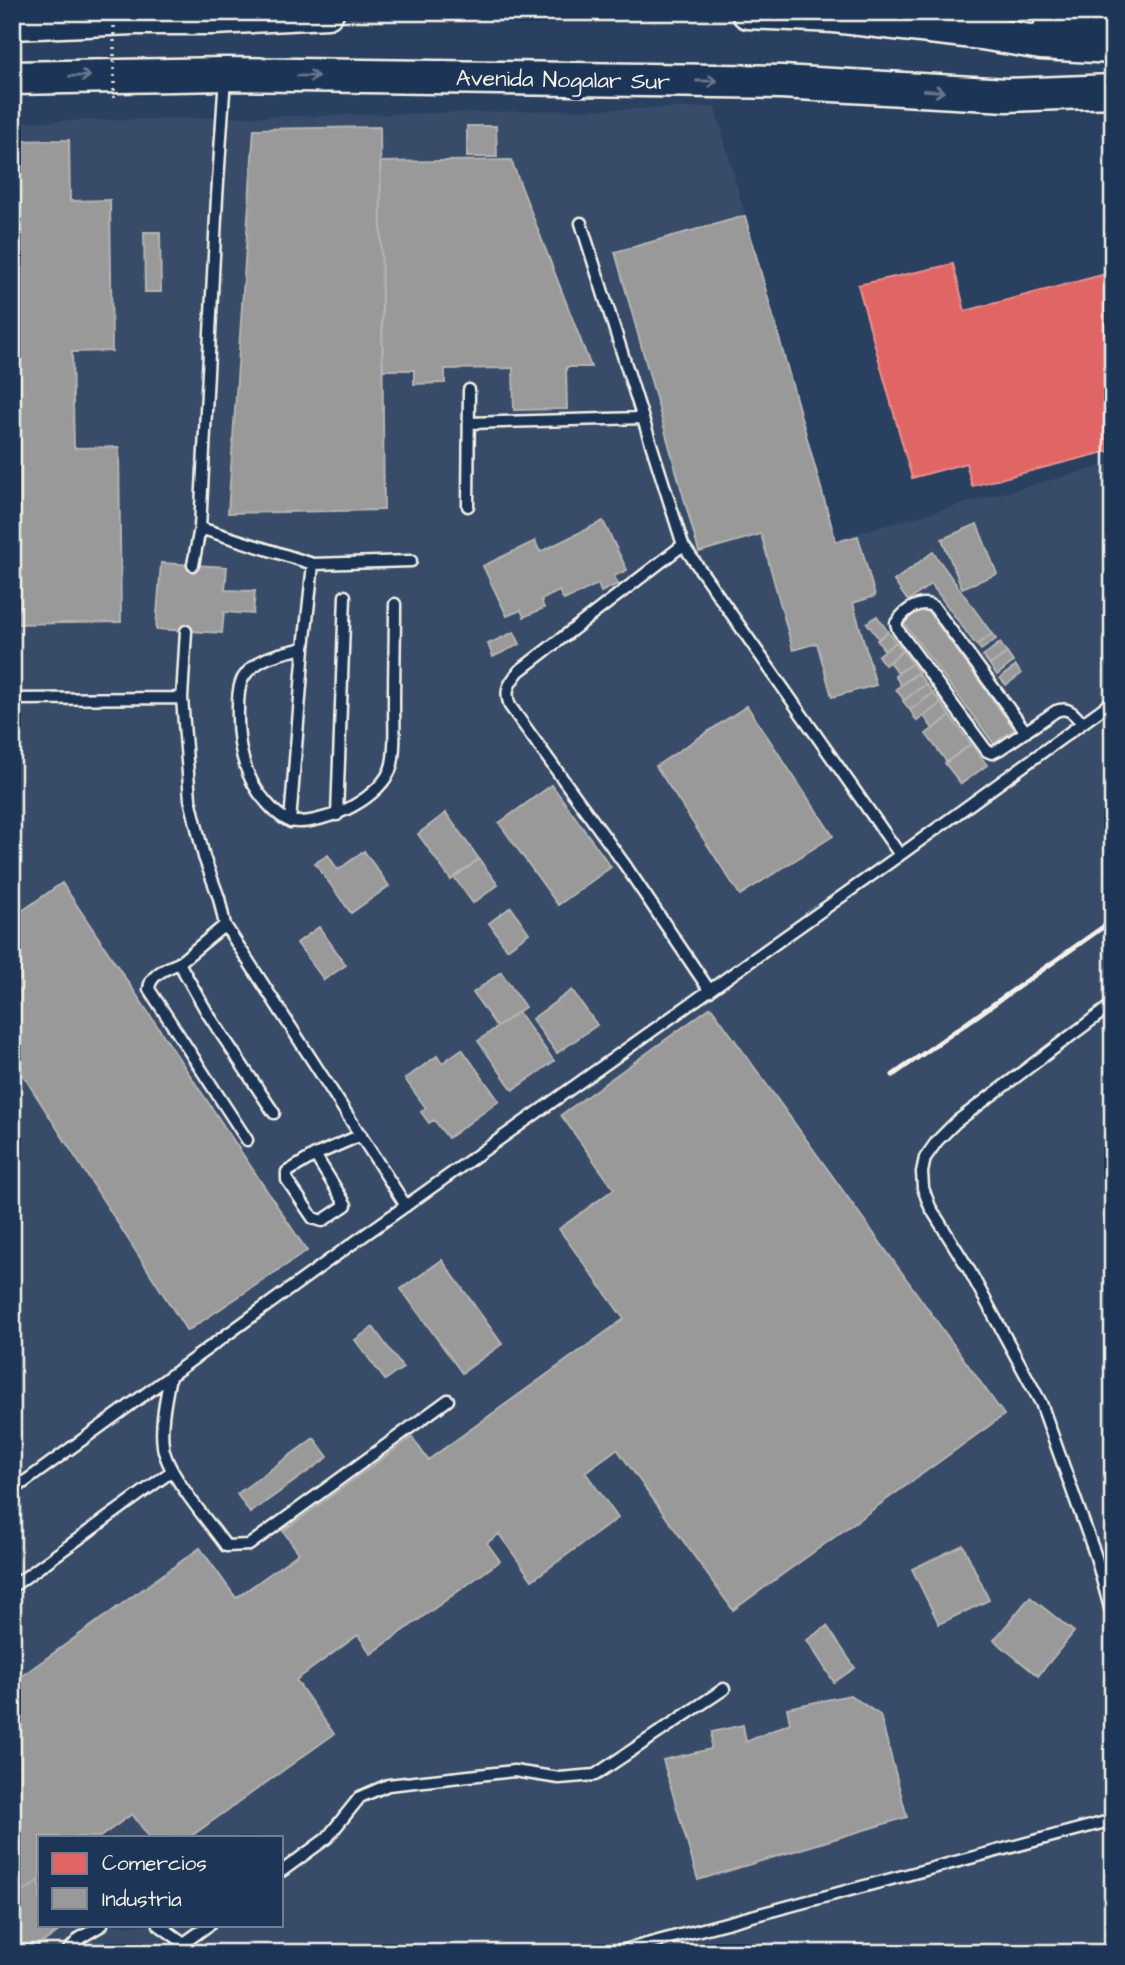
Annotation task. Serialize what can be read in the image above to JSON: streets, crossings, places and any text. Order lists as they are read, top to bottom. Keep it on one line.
{"streets":{"highway":["Avenida Nogalar Sur"]},"legend":["Comercios","Industria"]}
